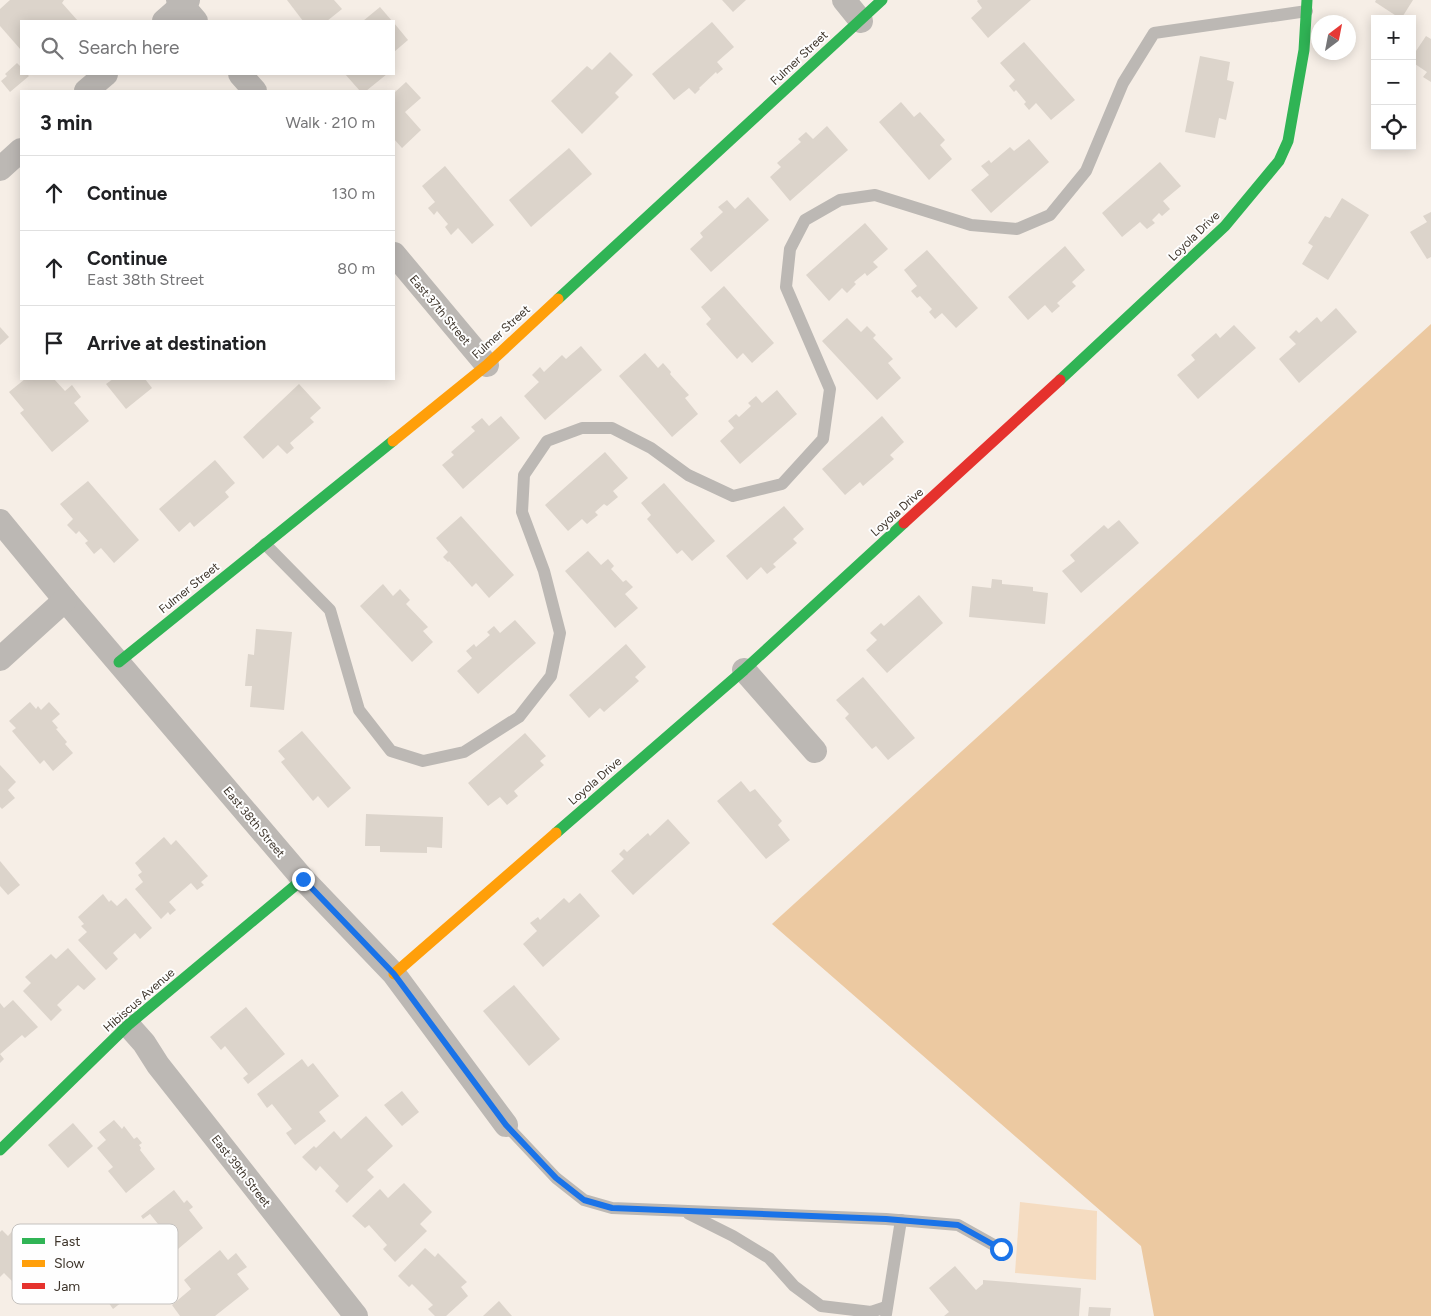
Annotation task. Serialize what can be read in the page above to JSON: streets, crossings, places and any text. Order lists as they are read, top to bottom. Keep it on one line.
{"streets":{"street":["Fulmer Street","Loyola Drive","East 37th Street","East 38th Street","Hibiscus Avenue","East 39th Street"]},"crossings":[["Fulmer Street","East 37th Street"],["Fulmer Street","East 38th Street"],["Loyola Drive","East 38th Street"],["East 38th Street","Hibiscus Avenue"],["Hibiscus Avenue","East 39th Street"]],"legend":["Fast","Slow","Jam"],"north":"top right","page":{"map_buttons":["+","−"],"search":"Search here","heading":["3 min","Walk · 210 m"],"list":[["Continue","130 m"],["Continue","East 38th Street","80 m"],"Arrive at destination"]}}
